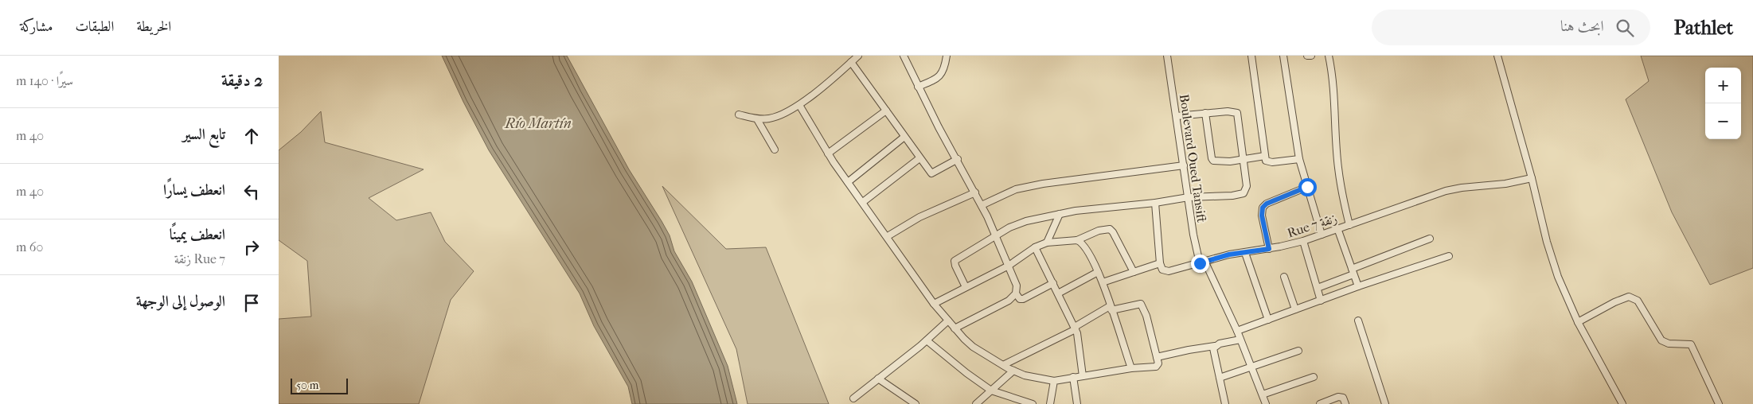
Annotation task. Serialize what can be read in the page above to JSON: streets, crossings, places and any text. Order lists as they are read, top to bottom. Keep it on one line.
{"streets":{"street":["Boulevard Oued Tansift","Rue 7 زنقة"]},"crossings":[["Boulevard Oued Tansift","Rue 7 زنقة"]],"water":["Río Martín"],"scale_bar":"50 m","page":{"header":"Pathlet","search":"ابحث هنا","nav":["الخريطة","الطبقات","مشاركة"],"heading":["2 دقيقة","سيرًا · 140 m"],"map_buttons":["+","−"],"list":[["تابع السير","40 m"],["انعطف يسارًا","40 m"],["انعطف يمينًا","Rue 7 زنقة","60 m"],"الوصول إلى الوجهة"],"scale":"50 m"}}
